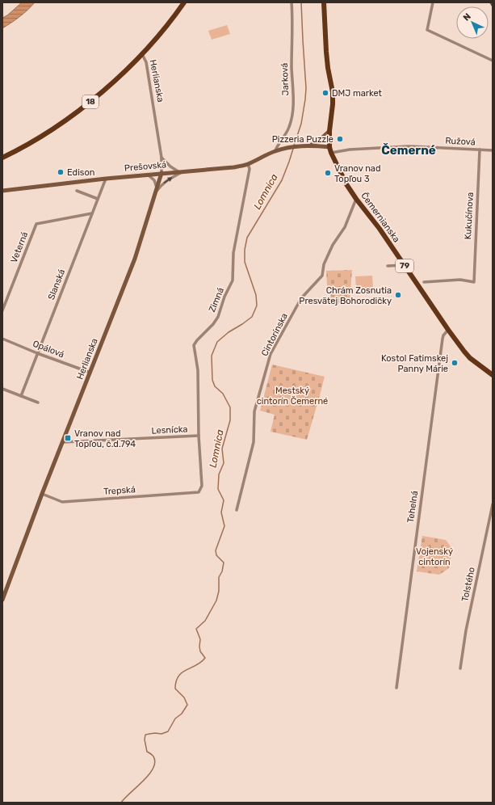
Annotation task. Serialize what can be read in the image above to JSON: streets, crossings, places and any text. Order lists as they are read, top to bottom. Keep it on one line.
{"streets":{"main road":["Herlianska","18","Prešovská","Čemernianska","79"],"street":["Jarková","Ružová","Kukučínova","Veterná","Slanská","Zimná","Cintorínska","Opálová","Lesnícka","Trepská","Tehelná","Tolstého"]},"crossings":[["Jarková","Prešovská"],["Herlianska","18"],["Herlianska","Prešovská"],["Herlianska","Opálová"],["Herlianska","Lesnícka"],["Herlianska","Trepská"],["Ružová","Kukučínova"],["Ružová","Čemernianska"],["Prešovská","Čemernianska"],["Prešovská","Slanská"],["Prešovská","Zimná"],["Čemernianska","Cintorínska"],["Čemernianska","Tehelná"],["Veterná","Slanská"],["Slanská","Opálová"],["Zimná","Lesnícka"],["Zimná","Trepská"]],"districts":["Čemerné"],"water":["Lomnica"],"parks":["Mestský cintorín Čemerné","Vojenský cintorín"],"places":{"other":["DMJ market","Pizzeria Puzzle","Edison","Vranov nad Topľou 3","Chrám Zosnutia Presvätej Bohorodičky","Kostol Fatimskej Panny Márie"],"transit":["Vranov nad Topľou, č.d.794"]},"north":"top left"}
